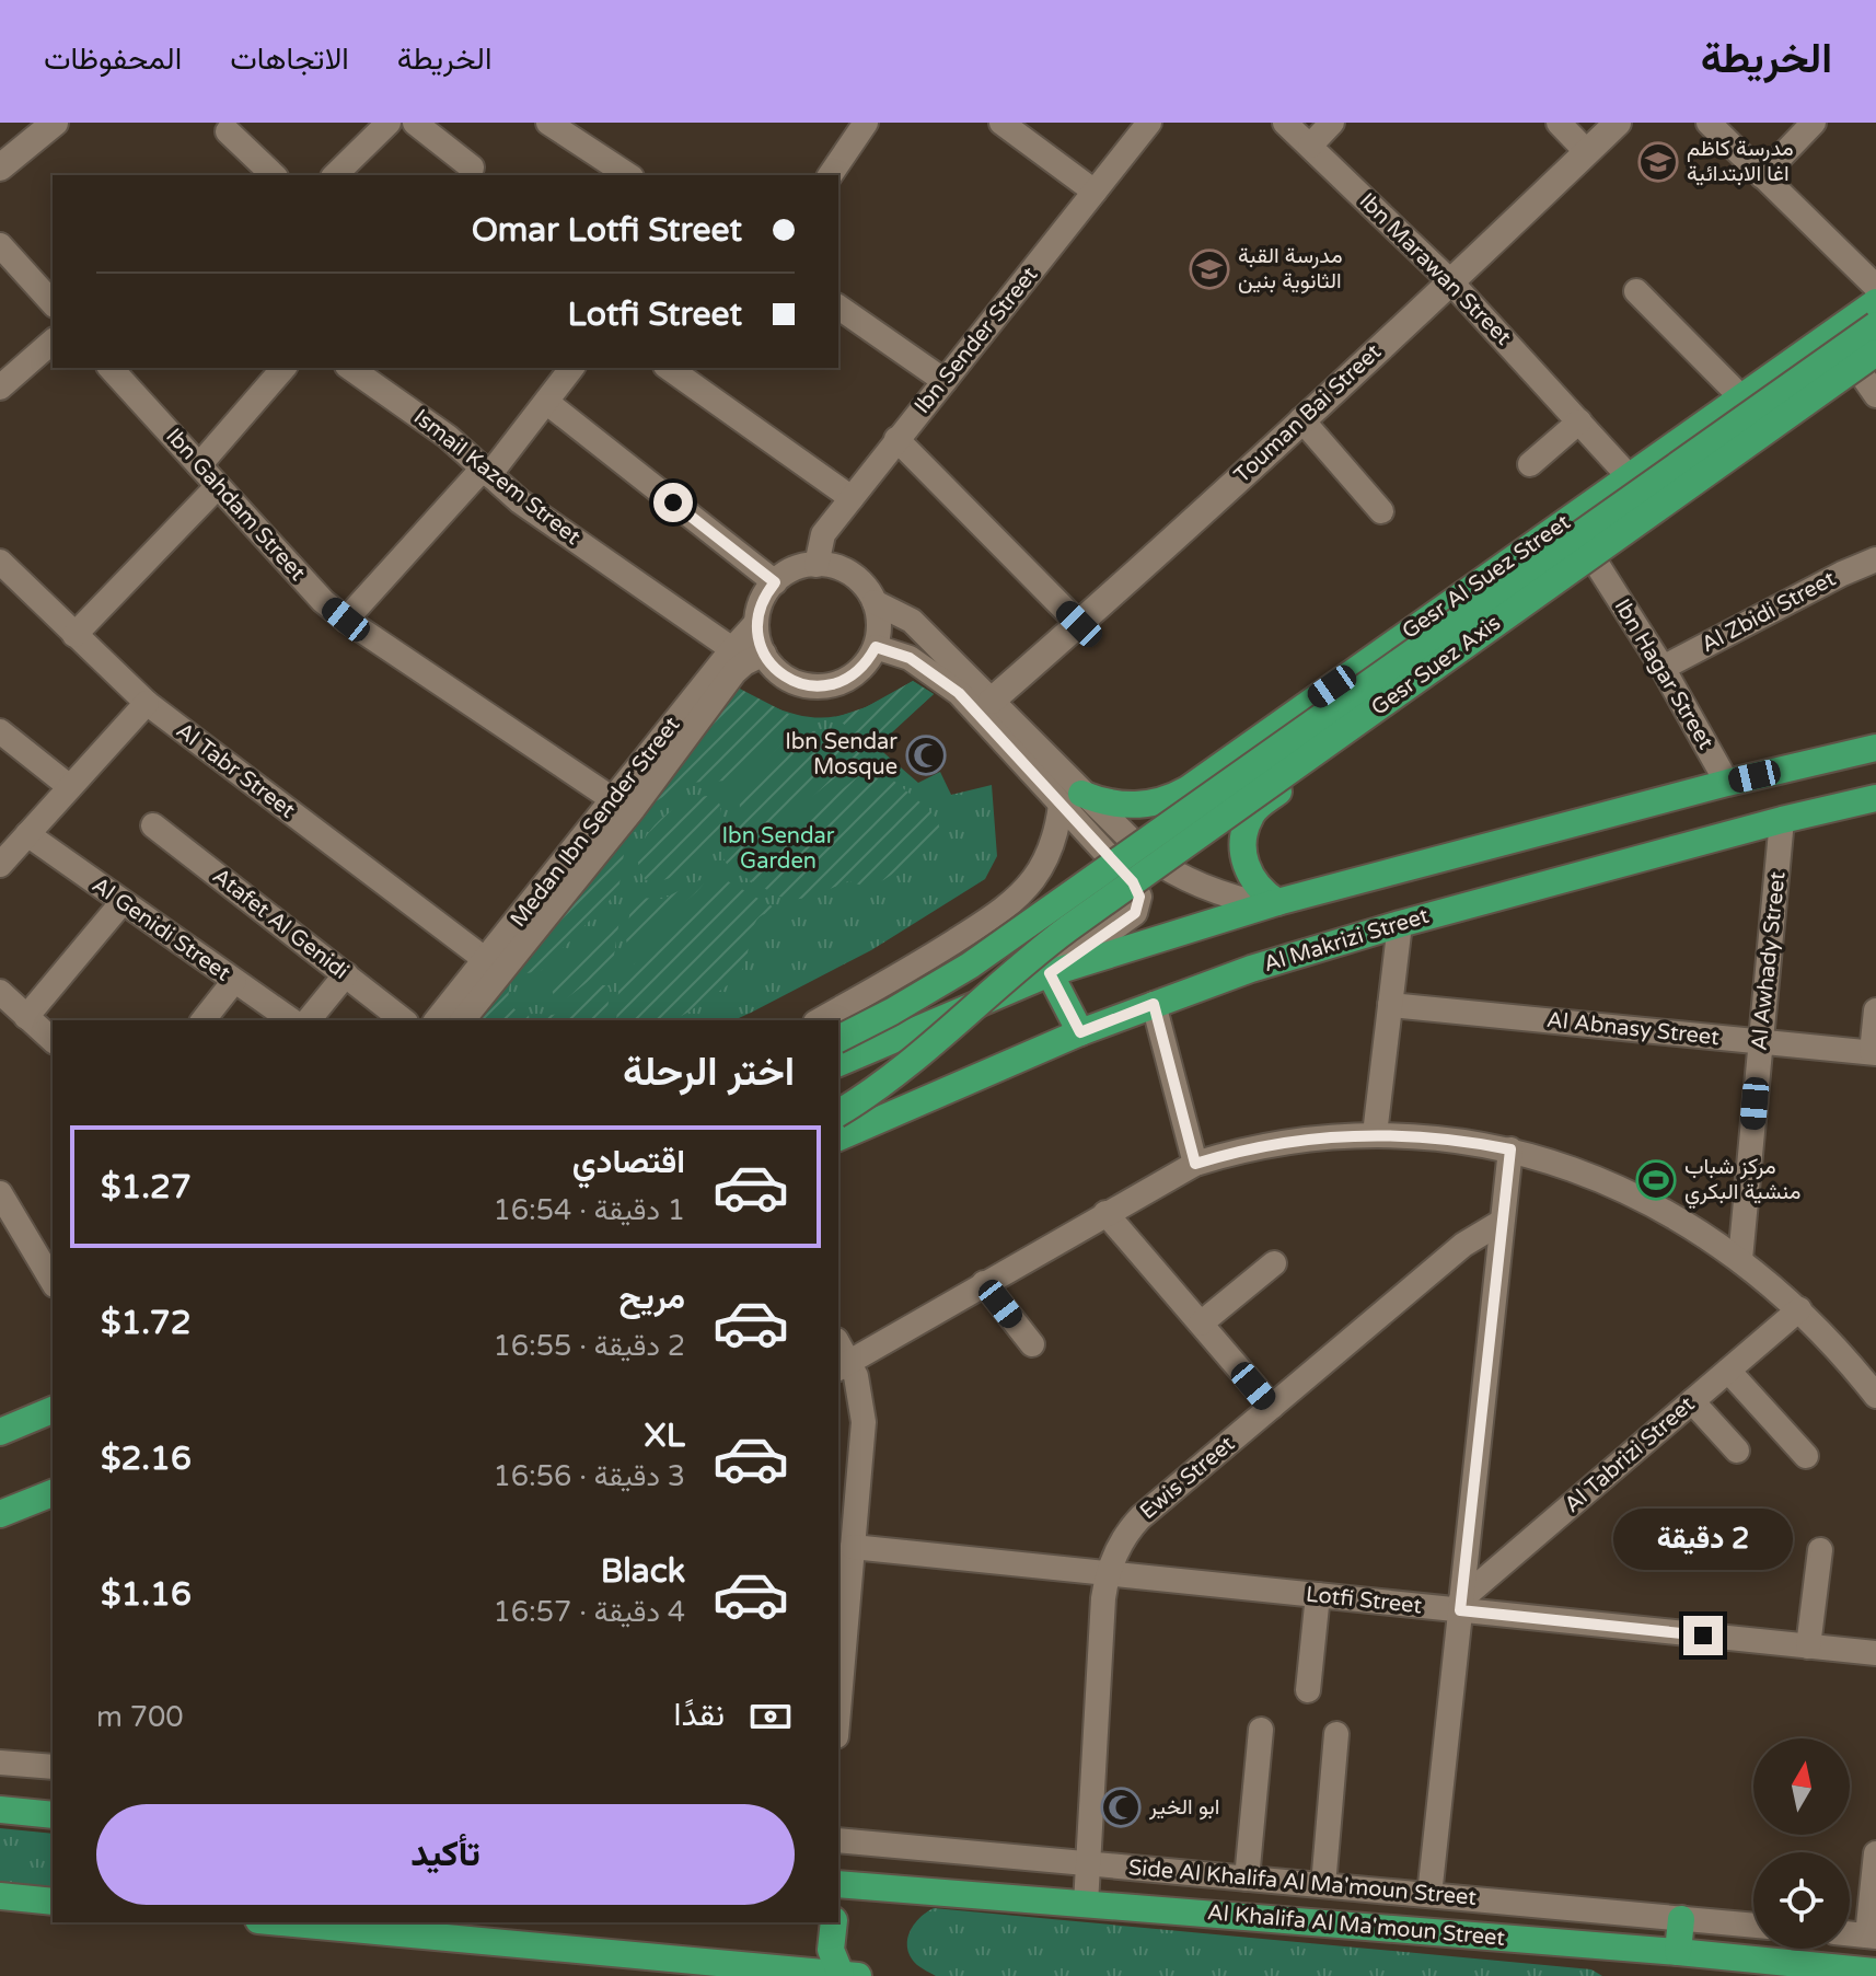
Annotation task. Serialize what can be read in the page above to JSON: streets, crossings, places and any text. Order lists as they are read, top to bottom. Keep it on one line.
{"streets":{"main road":["Gesr Al Suez Street","Gesr Suez Axis","Al Makrizi Street","Al Khalifa Al Ma'moun Street"],"street":["Ibn Marawan Street","Ibn Sender Street","Touman Bai Street","Ismail Kazem Street","Ibn Gahdam Street","Al Zbidi Street","Ibn Hagar Street","Al Tabr Street","Medan Ibn Sender Street","Atafet Al Genidi","Al Genidi Street","Al Awhady Street","Al Abnasy Street","Al Tabrizi Street","Ewis Street","Lotfi Street","Side Al Khalifa Al Ma'moun Street"]},"crossings":[["Ibn Marawan Street","Touman Bai Street"],["Ibn Marawan Street","Gesr Al Suez Street"],["Ibn Sender Street","Medan Ibn Sender Street"],["Ismail Kazem Street","Medan Ibn Sender Street"],["Ibn Gahdam Street","Medan Ibn Sender Street"],["Al Zbidi Street","Ibn Hagar Street"],["Al Tabr Street","Medan Ibn Sender Street"],["Al Makrizi Street","Al Awhady Street"],["Al Awhady Street","Al Abnasy Street"],["Al Tabrizi Street","Lotfi Street"],["Ewis Street","Lotfi Street"],["Ewis Street","Side Al Khalifa Al Ma'moun Street"],["Ewis Street","Al Khalifa Al Ma'moun Street"]],"parks":["Ibn Sendar Garden"],"places":{"school or university":["مدرسة كاظم اغا الابتدائية","مدرسة القبة الثانوية بنين"],"mosque":["Ibn Sendar Mosque","ابو الخير"],"sports":["مركز شباب منشية البكري"]},"north":"top","page":{"header":"الخريطة","nav":["الخريطة","الاتجاهات","المحفوظات"],"banner":["Omar Lotfi Street","Lotfi Street"],"heading":"اختر الرحلة","list":[{"name":"اقتصادي","note":"1 دقيقة · 16:54","value":"$1.27"},{"name":"مريح","note":"2 دقيقة · 16:55","value":"$1.72"},{"name":"XL","note":"3 دقيقة · 16:56","value":"$2.16"},{"name":"Black","note":"4 دقيقة · 16:57","value":"$1.16"}],"bubble":"2 دقيقة","pay":["نقدًا","700 m"],"buttons":"تأكيد"}}
